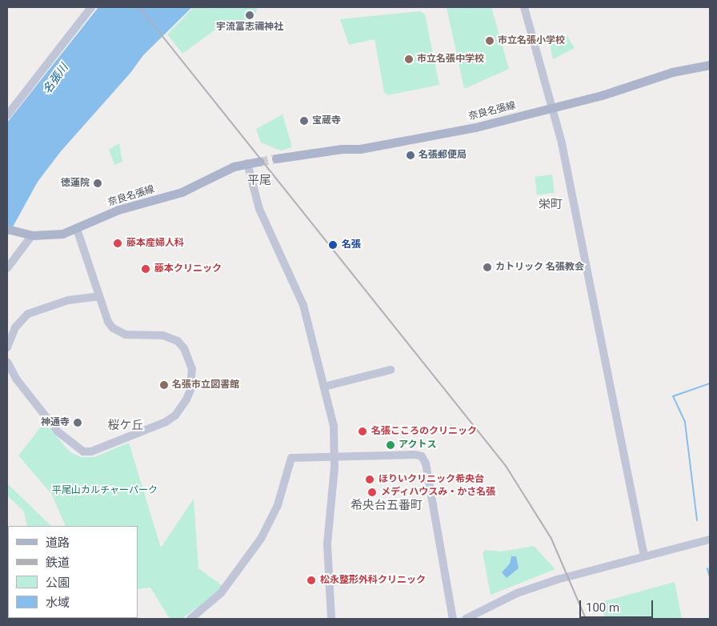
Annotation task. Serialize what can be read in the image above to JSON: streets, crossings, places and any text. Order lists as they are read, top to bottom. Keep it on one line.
{"streets":{"main road":["奈良名張線"]},"districts":["平尾","栄町","桜ケ丘","希央台五番町"],"water":["名張川"],"parks":["平尾山カルチャーパーク"],"places":["宇流冨志禰神社","市立名張小学校","市立名張中学校","宝蔵寺","名張郵便局","徳蓮院","藤本産婦人科","名張","カトリック 名張教会","藤本クリニック","名張市立図書館","神通寺","名張こころのクリニック","アクトス","ほりいクリニック希央台","メディハウスみ・かさ名張","松永整形外科クリニック"],"legend":["道路","鉄道","公園","水域"],"scale_bar":"100 m"}
